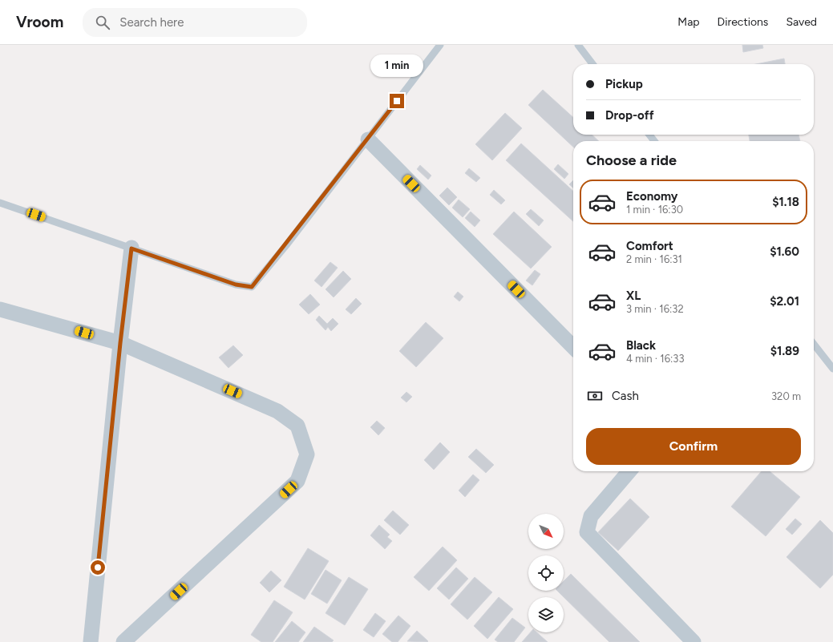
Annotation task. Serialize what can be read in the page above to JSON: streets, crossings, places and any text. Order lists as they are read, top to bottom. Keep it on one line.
{"north":"bottom right","page":{"header":"Vroom","search":"Search here","nav":["Map","Directions","Saved"],"bubble":"1 min","banner":["Pickup","Drop-off"],"heading":"Choose a ride","list":[{"name":"Economy","note":"1 min · 16:30","value":"$1.18"},{"name":"Comfort","note":"2 min · 16:31","value":"$1.60"},{"name":"XL","note":"3 min · 16:32","value":"$2.01"},{"name":"Black","note":"4 min · 16:33","value":"$1.89"}],"pay":["Cash","320 m"],"buttons":"Confirm"}}
